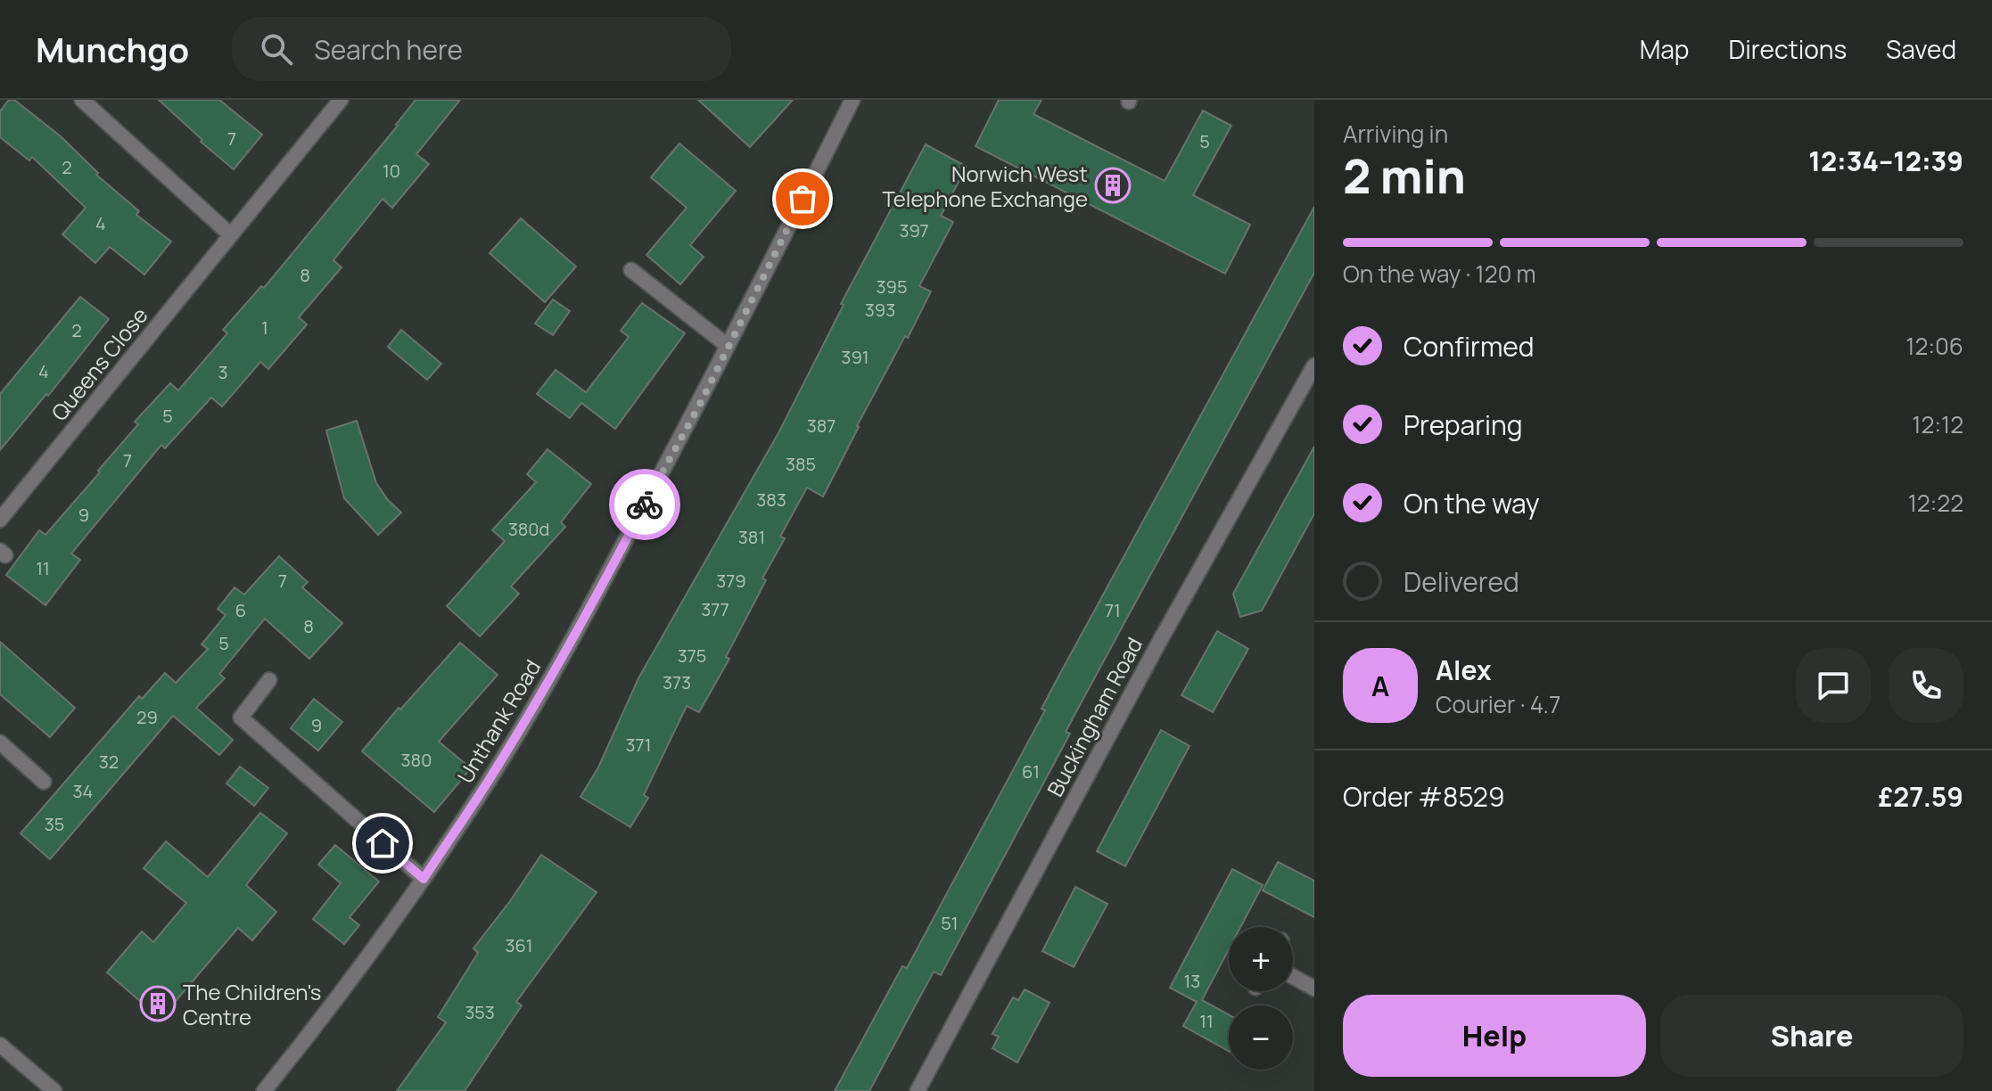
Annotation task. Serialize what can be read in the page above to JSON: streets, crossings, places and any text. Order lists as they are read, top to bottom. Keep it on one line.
{"streets":{"street":["Queens Close","Buckingham Road","Unthank Road"]},"places":{"building":["Norwich West Telephone Exchange","The Children's Centre"]},"house_numbers":["7","5","2","10","4","397","8","395","393","1","2","391","4","3","5","387","7","385","383","9","380d","381","11","7","379","377","6","71","8","5","375","373","29","9","371","380","32","61","34","35","51","361","13","353","11"],"page":{"header":"Munchgo","search":"Search here","nav":["Map","Directions","Saved"],"heading":["2 min","Arriving in","12:34–12:39"],"panel":["Alex","Courier · 4.7","Order #8529","£27.59"],"bar":"On the way · 120 m","list":[["Confirmed","12:06"],["Preparing","12:12"],["On the way","12:22"],"Delivered"],"round":"A","map_buttons":["+","−"],"buttons":["Help","Share"]}}
